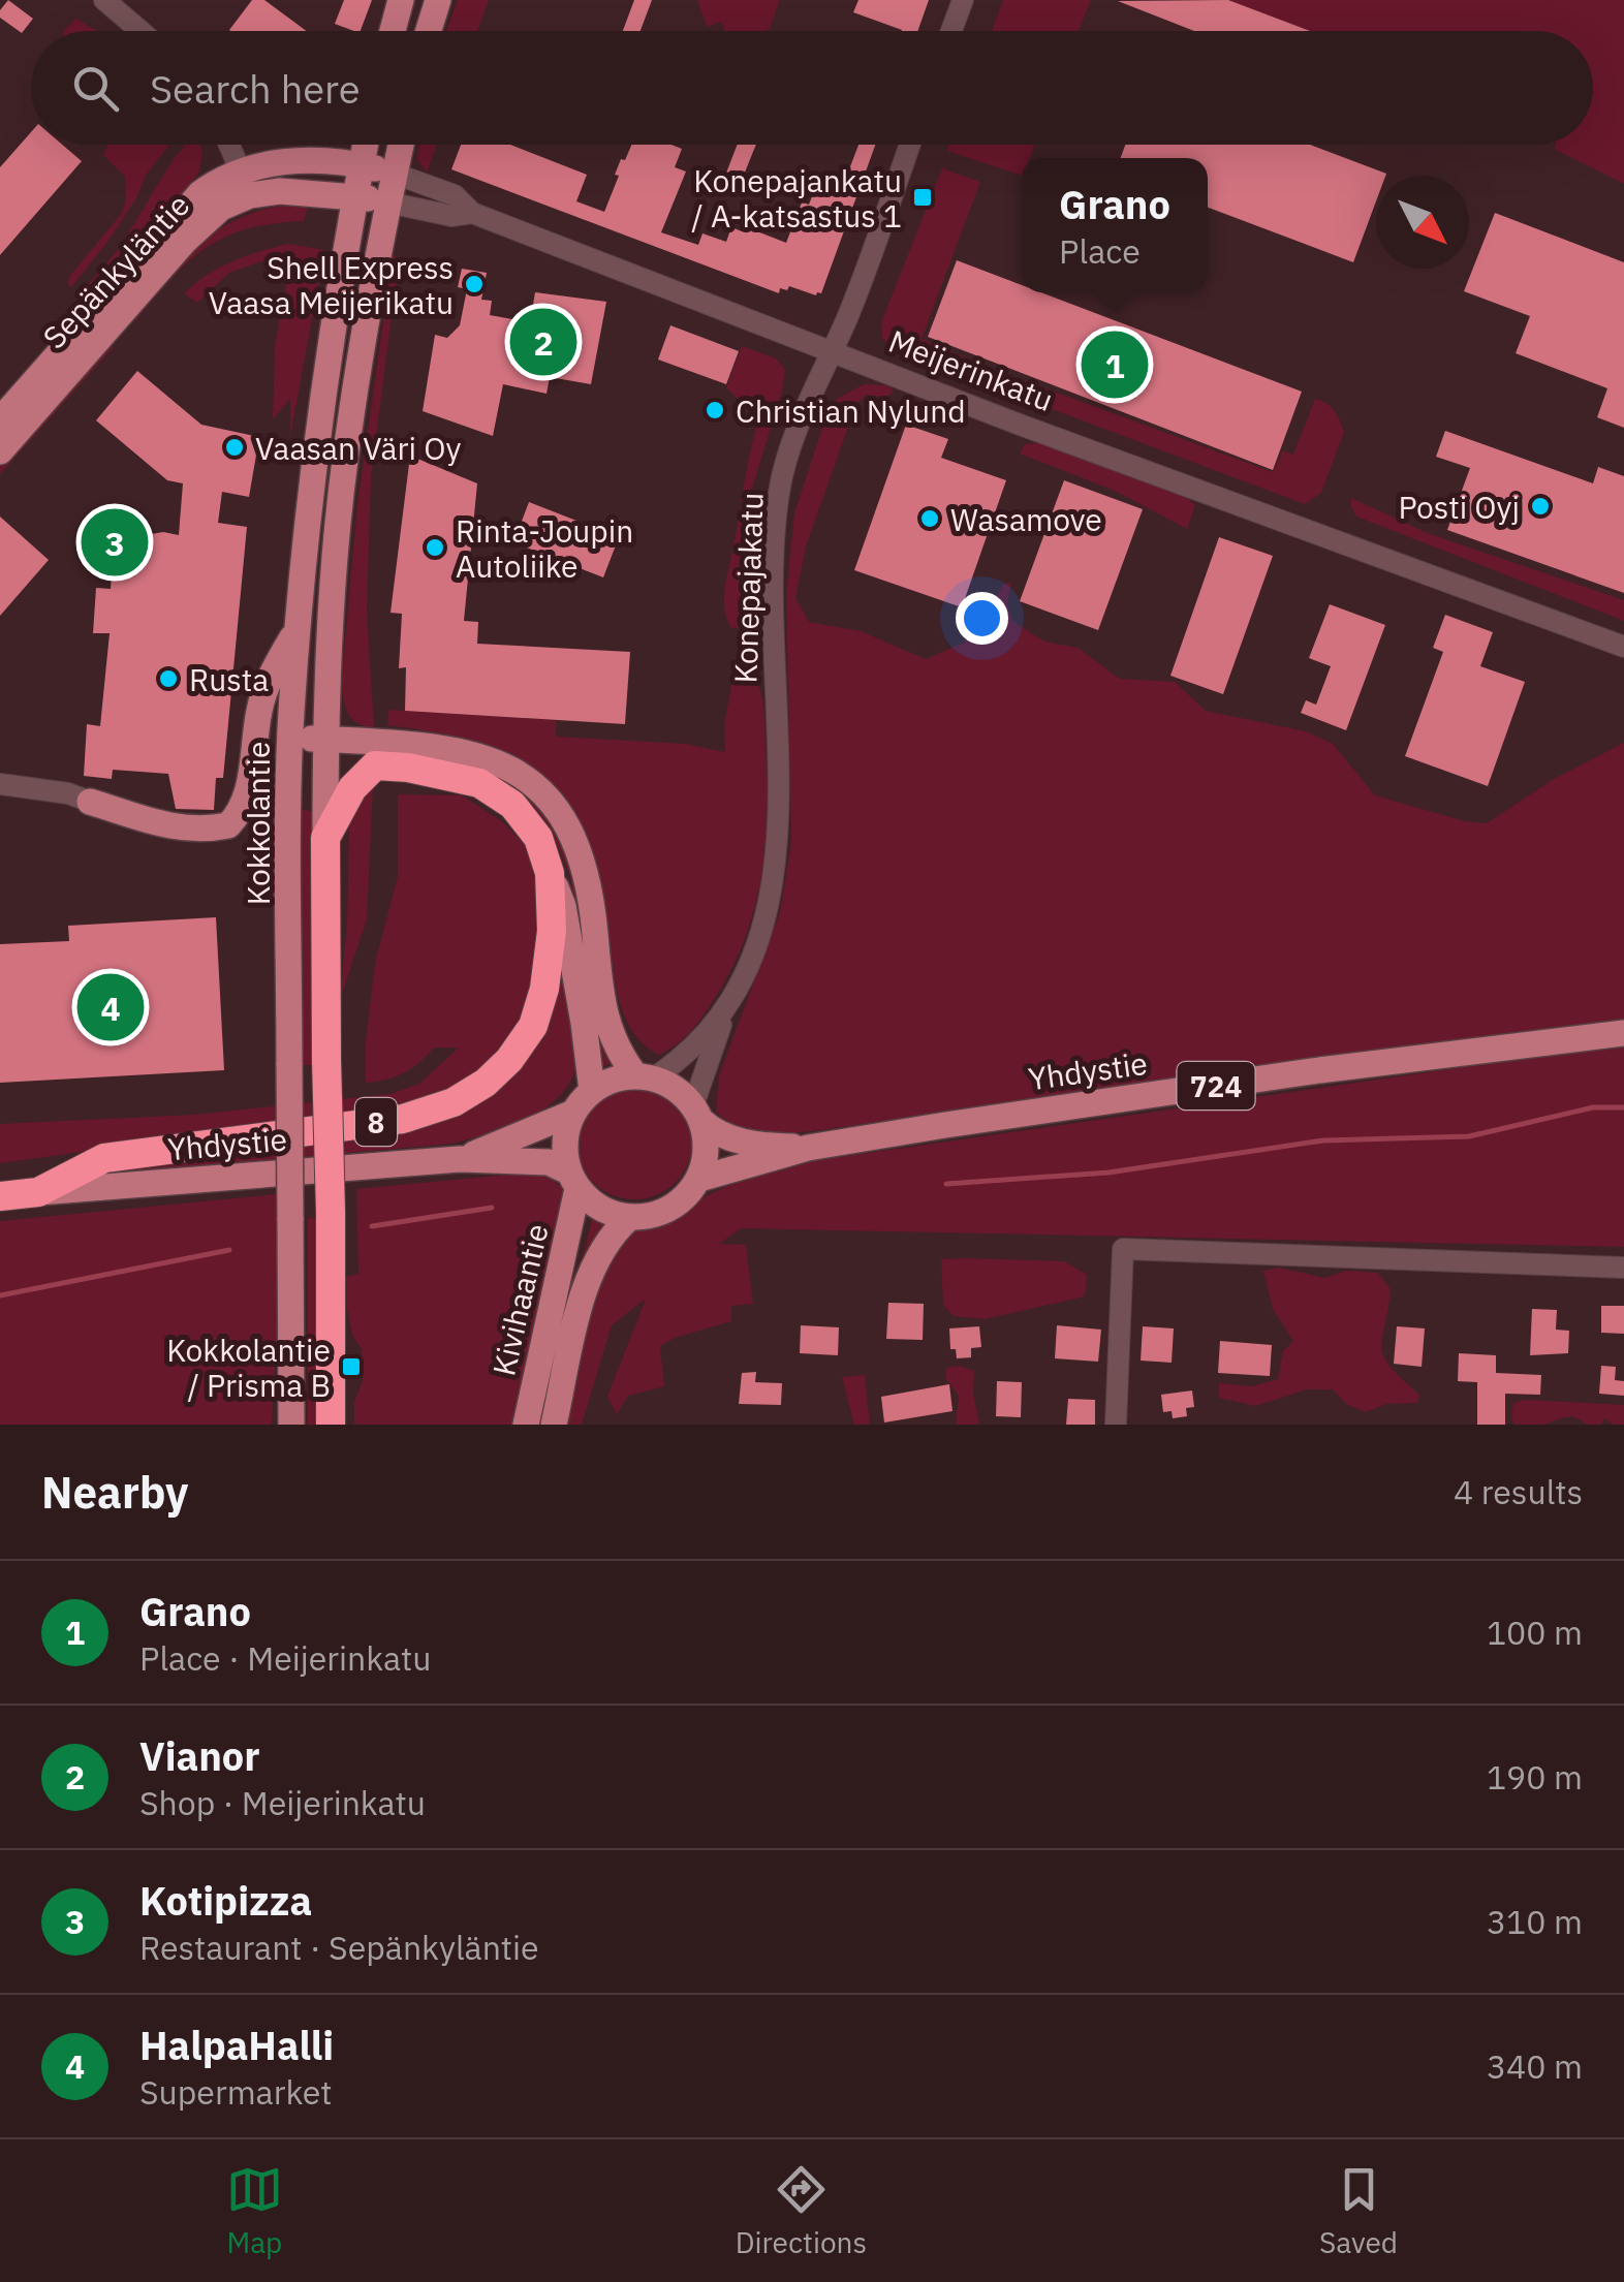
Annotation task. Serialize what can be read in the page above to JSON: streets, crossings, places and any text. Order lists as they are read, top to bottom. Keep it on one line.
{"streets":{"highway":["Yhdystie","8"],"main road":["Sepänkyläntie","Meijerinkatu","Kokkolantie","724","Kivihaantie"],"street":["Konepajakatu"]},"crossings":[["Sepänkyläntie","Meijerinkatu"],["Meijerinkatu","Konepajakatu"],["Meijerinkatu","Kokkolantie"],["Meijerinkatu","8"],["Konepajakatu","Yhdystie"],["Konepajakatu","Kivihaantie"],["Yhdystie","8"],["Yhdystie","Kivihaantie"]],"places":{"transit":["Konepajankatu / A-katsastus 1","Kokkolantie / Prisma B"],"other":["Shell Express Vaasa Meijerikatu","Christian Nylund","Vaasan Väri Oy","Posti Oyj","Wasamove","Rinta-Joupin Autoliike","Rusta"]},"north":"bottom right","page":{"search":"Search here","popup":["Grano","Place"],"pins":["2","1","3","4"],"heading":["Nearby","4 results"],"list":[{"mark":"1","name":"Grano","note":"Place · Meijerinkatu","value":"100 m"},{"mark":"2","name":"Vianor","note":"Shop · Meijerinkatu","value":"190 m"},{"mark":"3","name":"Kotipizza","note":"Restaurant · Sepänkyläntie","value":"310 m"},{"mark":"4","name":"HalpaHalli","note":"Supermarket","value":"340 m"}],"nav":["Map","Directions","Saved"]}}
